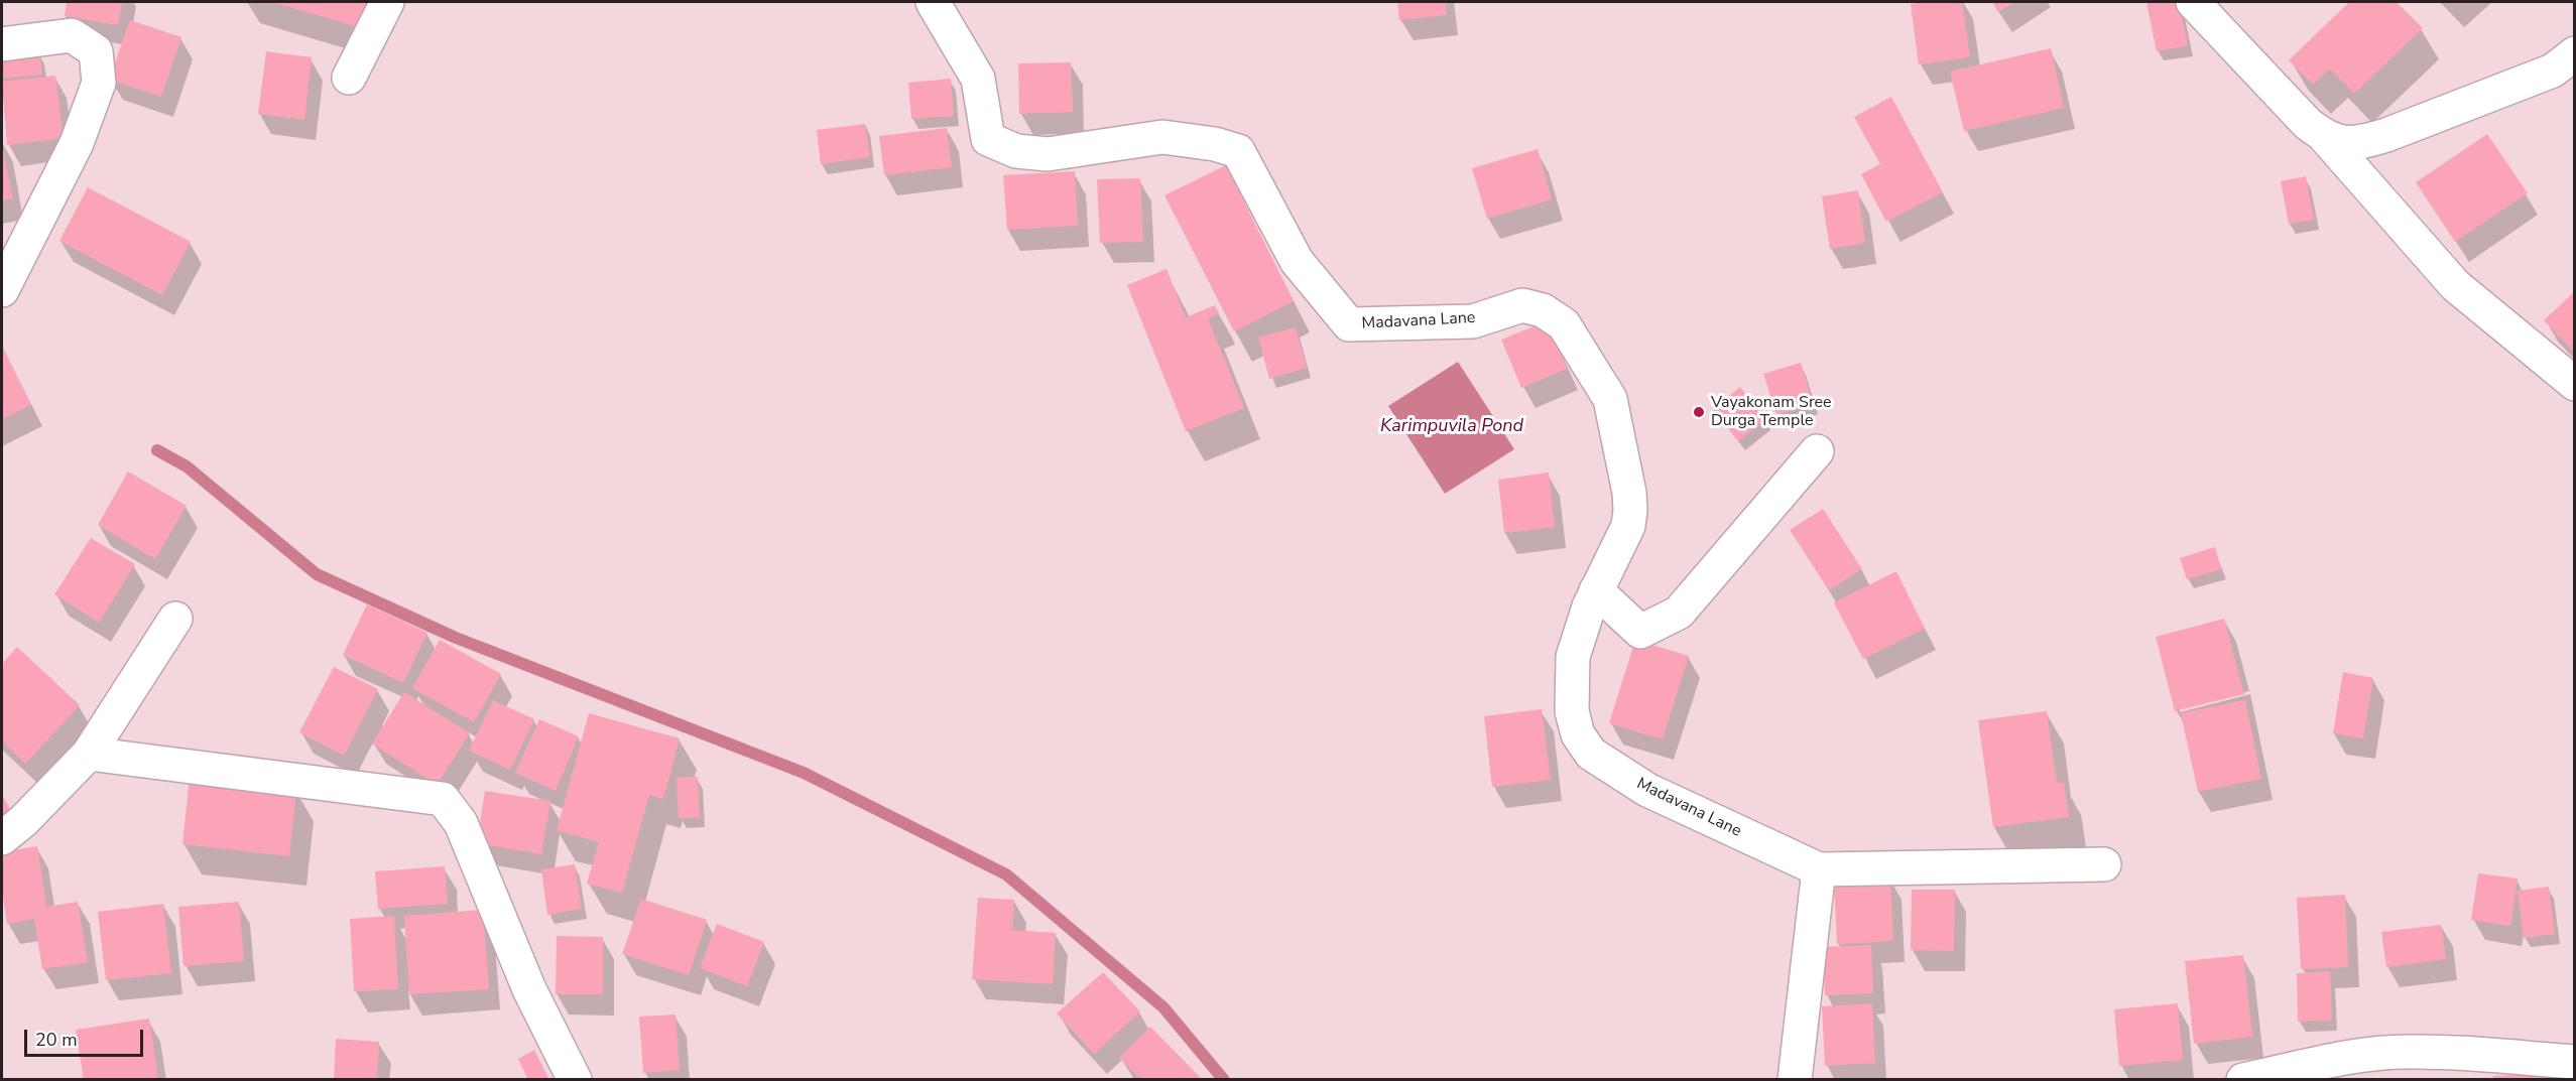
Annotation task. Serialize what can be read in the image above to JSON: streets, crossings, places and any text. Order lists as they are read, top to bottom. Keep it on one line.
{"streets":{"street":["Madavana Lane"]},"water":["Karimpuvila Pond"],"places":["Vayakonam Sree Durga Temple"],"scale_bar":"20 m"}
